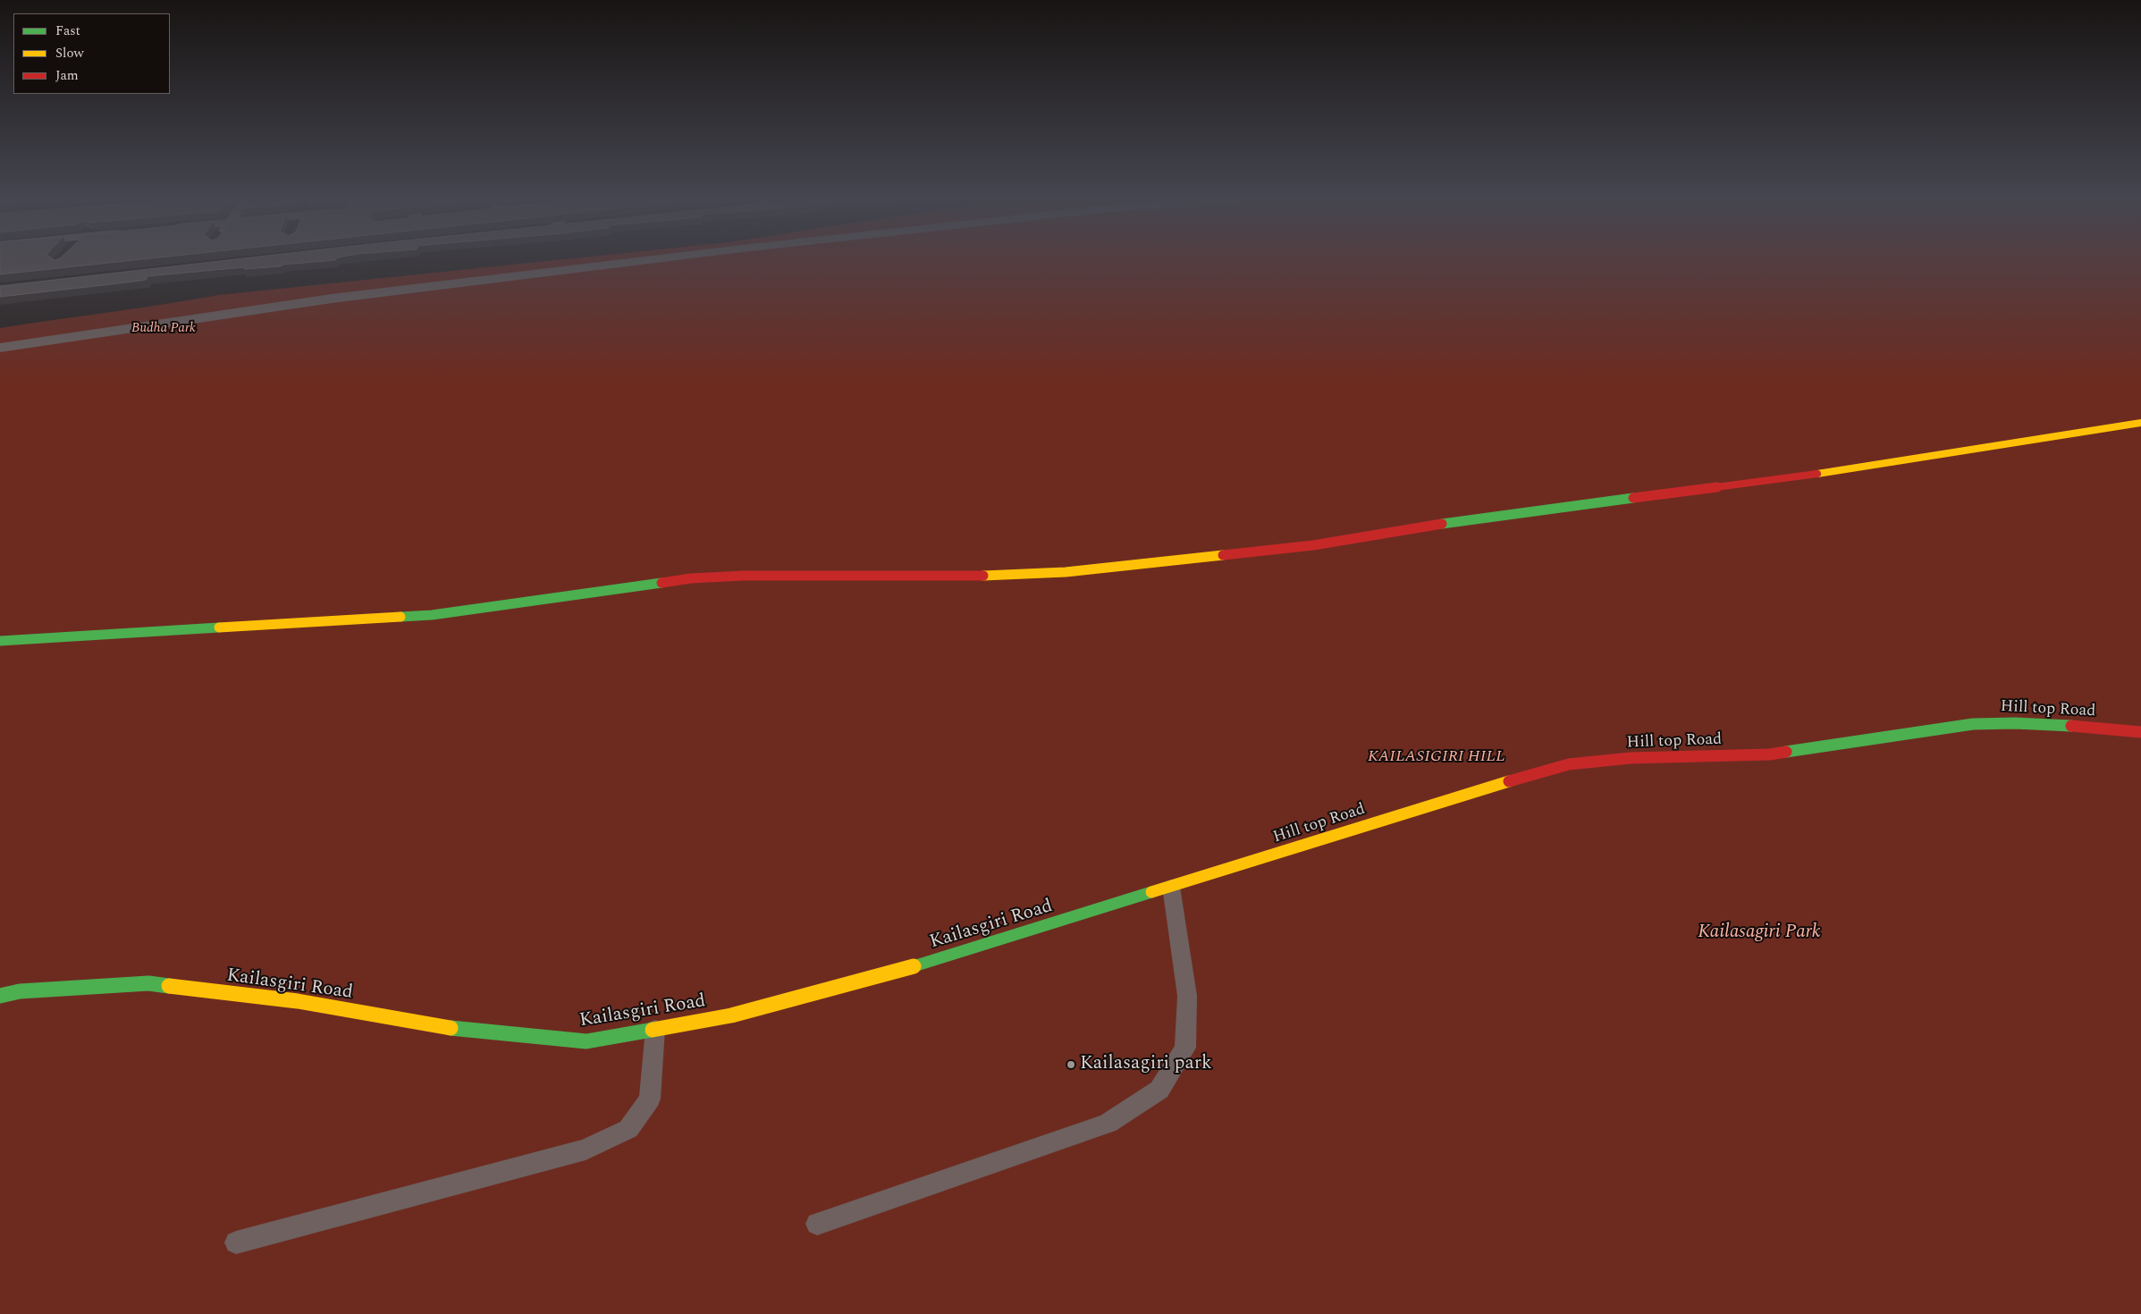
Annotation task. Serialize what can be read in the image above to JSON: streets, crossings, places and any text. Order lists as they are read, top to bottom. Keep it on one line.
{"streets":{"street":["Hill top Road","Kailasgiri Road"]},"crossings":[["Hill top Road","Kailasgiri Road"]],"parks":["Budha Park","KAILASIGIRI HILL","Kailasagiri Park"],"places":["Kailasagiri park"],"legend":["Fast","Slow","Jam"]}
